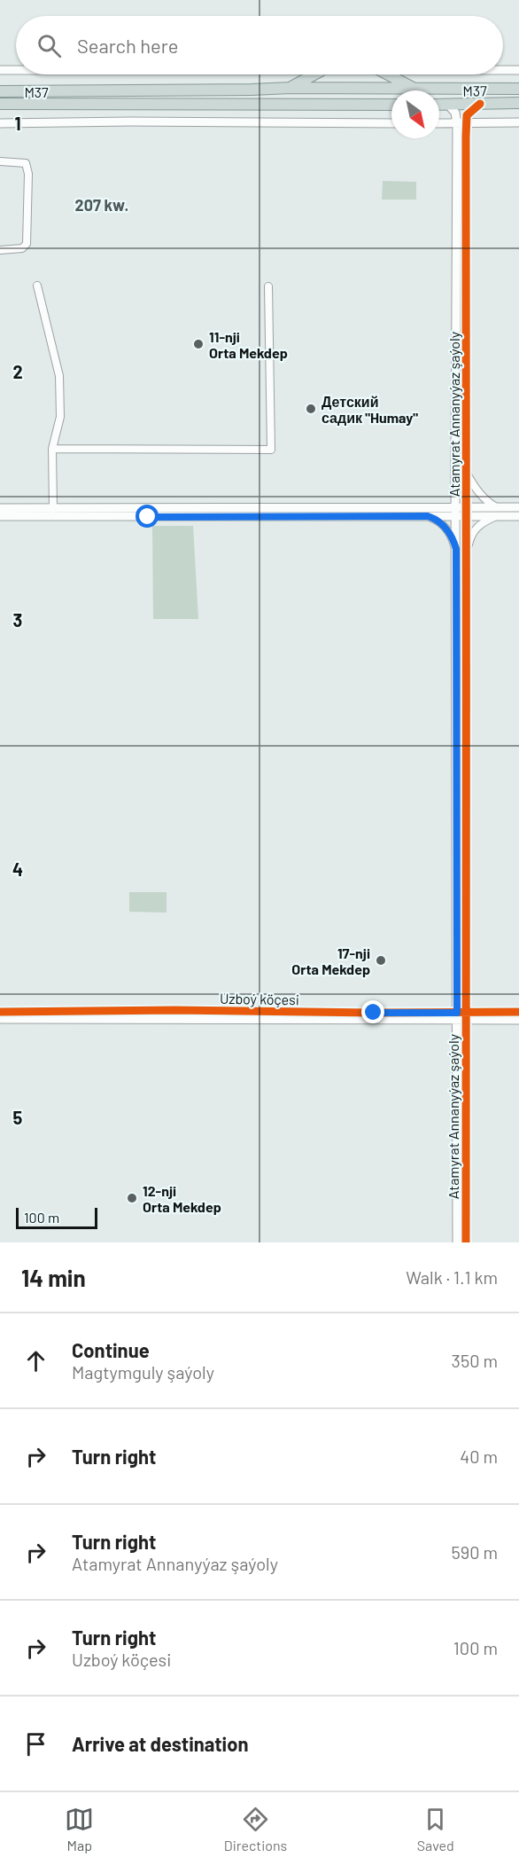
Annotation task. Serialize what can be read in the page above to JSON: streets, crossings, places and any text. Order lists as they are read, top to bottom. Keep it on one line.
{"streets":{"highway":["M37"],"street":["Atamyrat Annanyýaz şaýoly","Uzboý köçesi"]},"crossings":[["M37","Atamyrat Annanyýaz şaýoly"],["Atamyrat Annanyýaz şaýoly","Uzboý köçesi"]],"districts":["207 kw."],"places":["11-nji Orta Mekdep","Детский садик \"Humay\"","17-nji Orta Mekdep","12-nji Orta Mekdep"],"scale_bar":"100 m","north":"bottom right","page":{"search":"Search here","scale":"100 m","heading":["14 min","Walk · 1.1 km"],"list":[["Continue","Magtymguly şaýoly","350 m"],["Turn right","40 m"],["Turn right","Atamyrat Annanyýaz şaýoly","590 m"],["Turn right","Uzboý köçesi","100 m"],"Arrive at destination"],"nav":["Map","Directions","Saved"]},"grid":{"rows":["1","2","3","4","5"]}}
